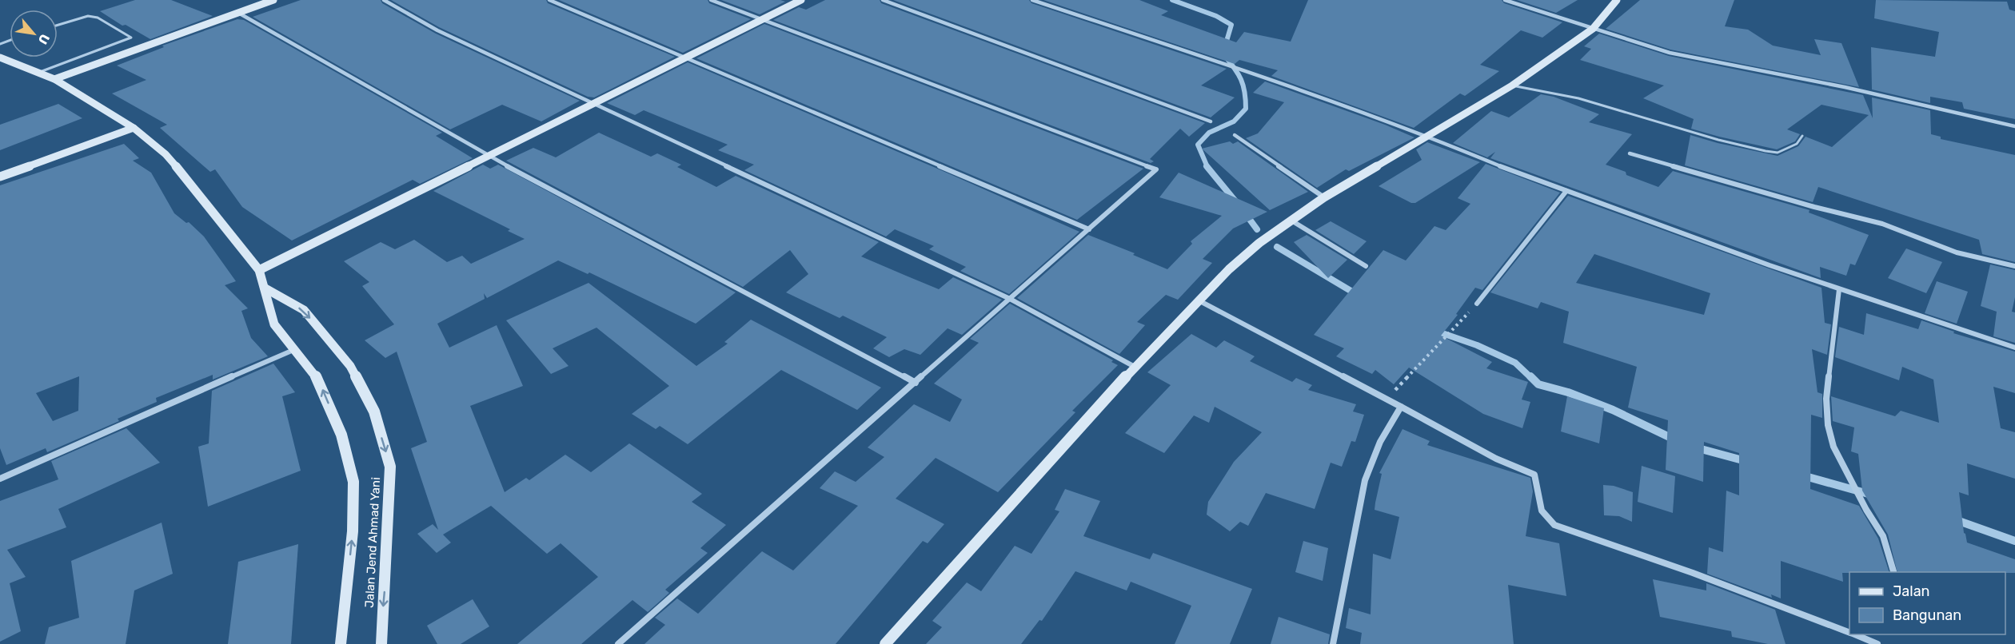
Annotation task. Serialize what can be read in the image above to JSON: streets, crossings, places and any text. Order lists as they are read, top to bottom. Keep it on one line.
{"streets":{"street":["Jalan Jend Ahmad Yani"]},"legend":["Jalan","Bangunan"],"north":"bottom right"}
